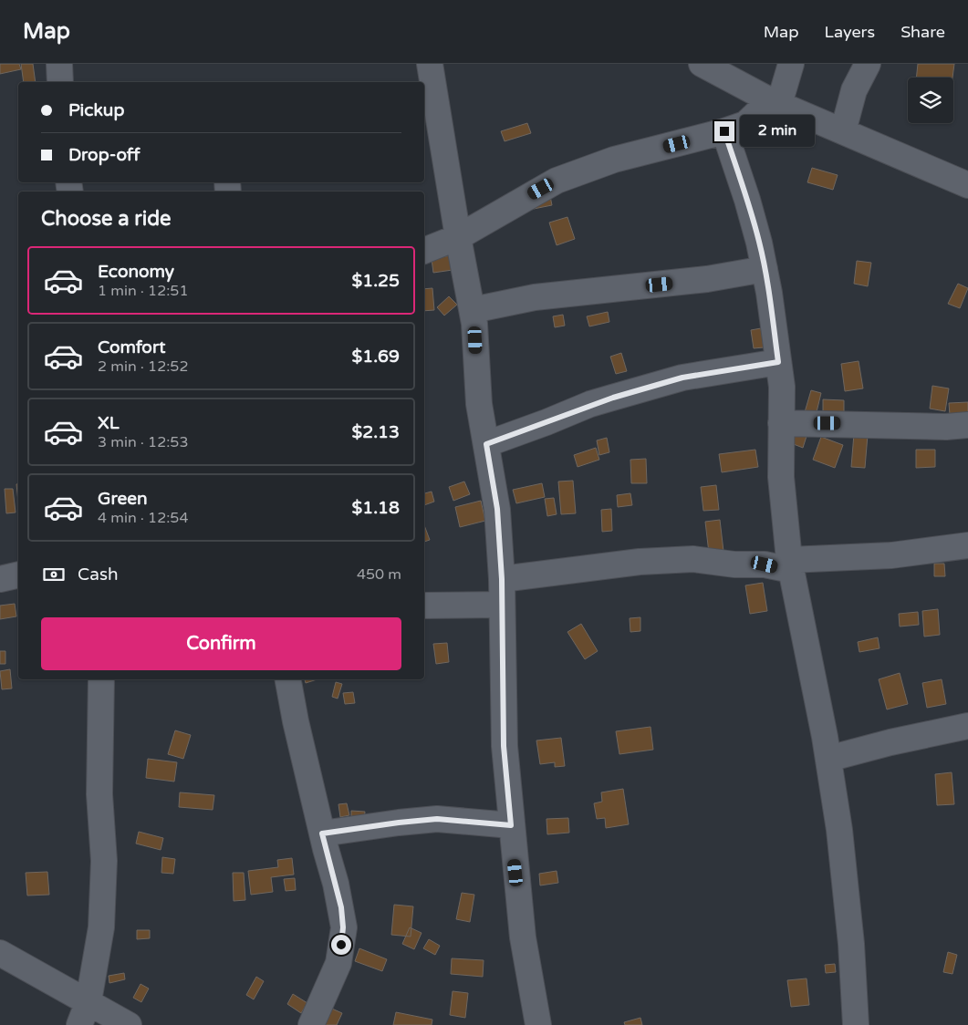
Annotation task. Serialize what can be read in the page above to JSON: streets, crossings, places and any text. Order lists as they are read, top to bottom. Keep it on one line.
{"page":{"header":"Map","nav":["Map","Layers","Share"],"banner":["Pickup","Drop-off"],"bubble":"2 min","heading":"Choose a ride","list":[{"name":"Economy","note":"1 min · 12:51","value":"$1.25"},{"name":"Comfort","note":"2 min · 12:52","value":"$1.69"},{"name":"XL","note":"3 min · 12:53","value":"$2.13"},{"name":"Green","note":"4 min · 12:54","value":"$1.18"}],"pay":["Cash","450 m"],"buttons":"Confirm"}}
